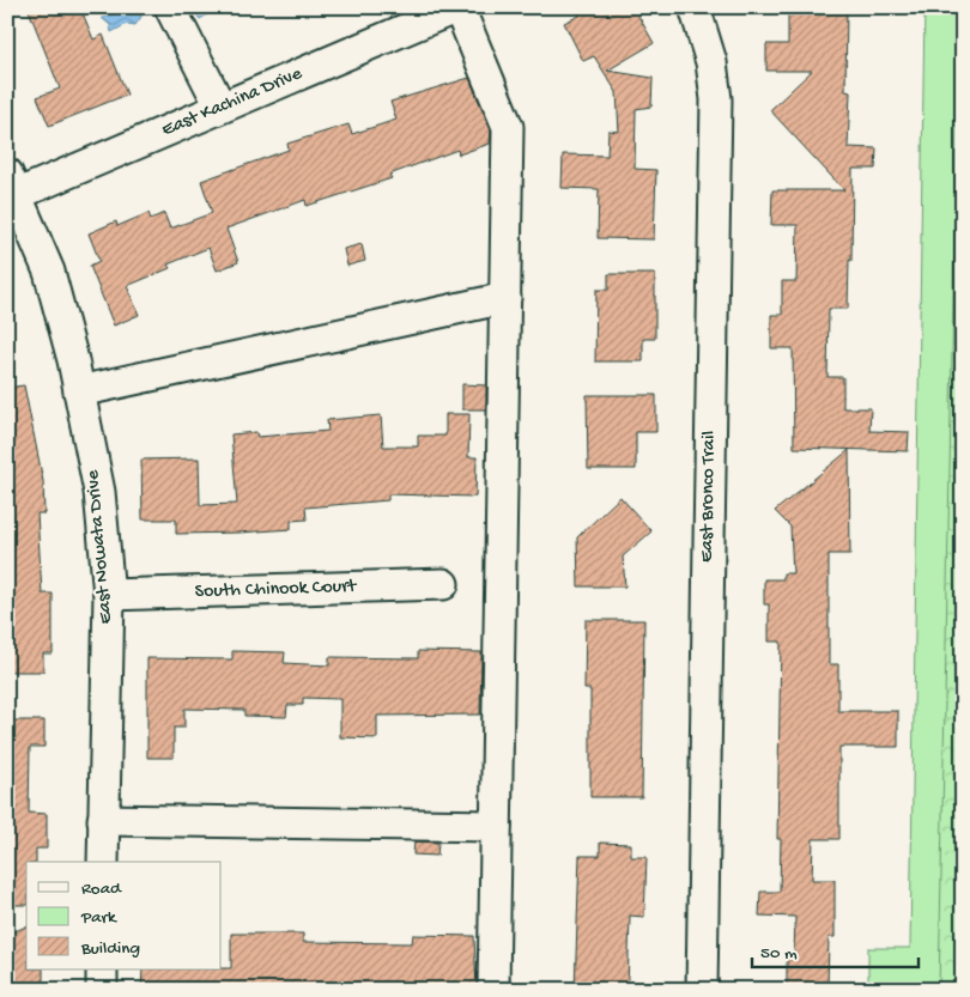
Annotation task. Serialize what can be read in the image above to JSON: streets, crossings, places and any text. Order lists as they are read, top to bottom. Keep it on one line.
{"streets":{"street":["East Kachina Drive","East Bronco Trail","East Nowata Drive","South Chinook Court"]},"crossings":[["East Kachina Drive","East Nowata Drive"],["East Nowata Drive","South Chinook Court"]],"legend":["Road","Park","Building"],"scale_bar":"50 m"}
